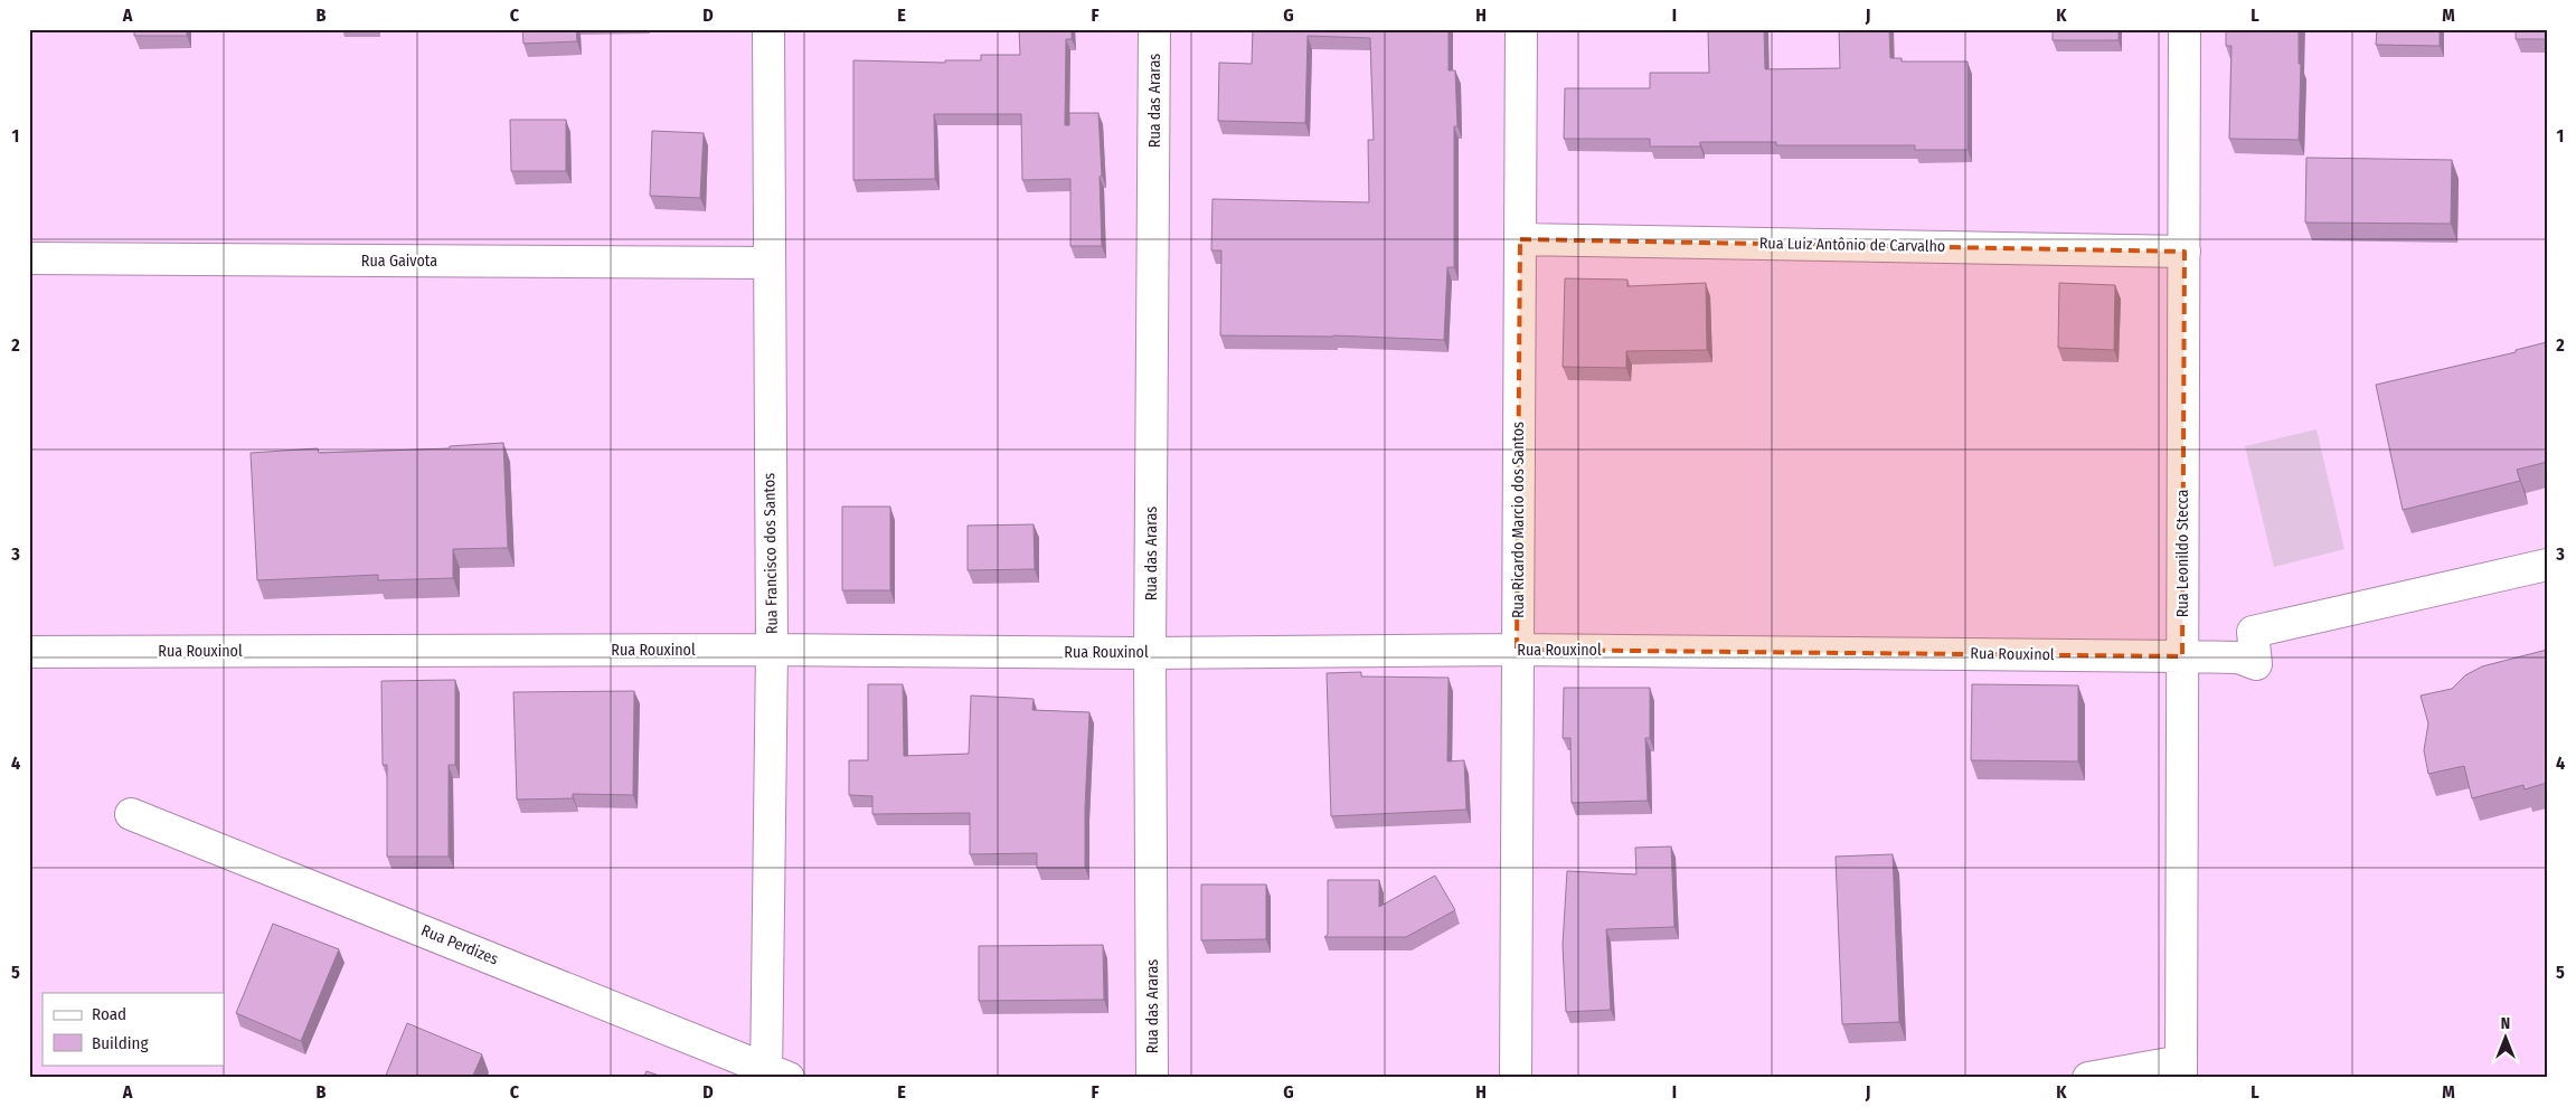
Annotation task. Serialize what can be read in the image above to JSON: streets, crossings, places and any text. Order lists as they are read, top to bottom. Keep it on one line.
{"streets":{"street":["Rua das Araras","Rua Luiz Antônio de Carvalho","Rua Gaivota","Rua Ricardo Marcio dos Santos","Rua Francisco dos Santos","Rua Leonildo Stecca","Rua Rouxinol","Rua Perdizes"]},"crossings":[["Rua das Araras","Rua Rouxinol"],["Rua Luiz Antônio de Carvalho","Rua Ricardo Marcio dos Santos"],["Rua Luiz Antônio de Carvalho","Rua Leonildo Stecca"],["Rua Gaivota","Rua Francisco dos Santos"],["Rua Ricardo Marcio dos Santos","Rua Rouxinol"],["Rua Francisco dos Santos","Rua Rouxinol"],["Rua Francisco dos Santos","Rua Perdizes"],["Rua Leonildo Stecca","Rua Rouxinol"]],"legend":["Road","Building"],"north":"top","grid":{"columns":["A","B","C","D","E","F","G","H","I","J","K","L","M"],"rows":["1","2","3","4","5"]}}
